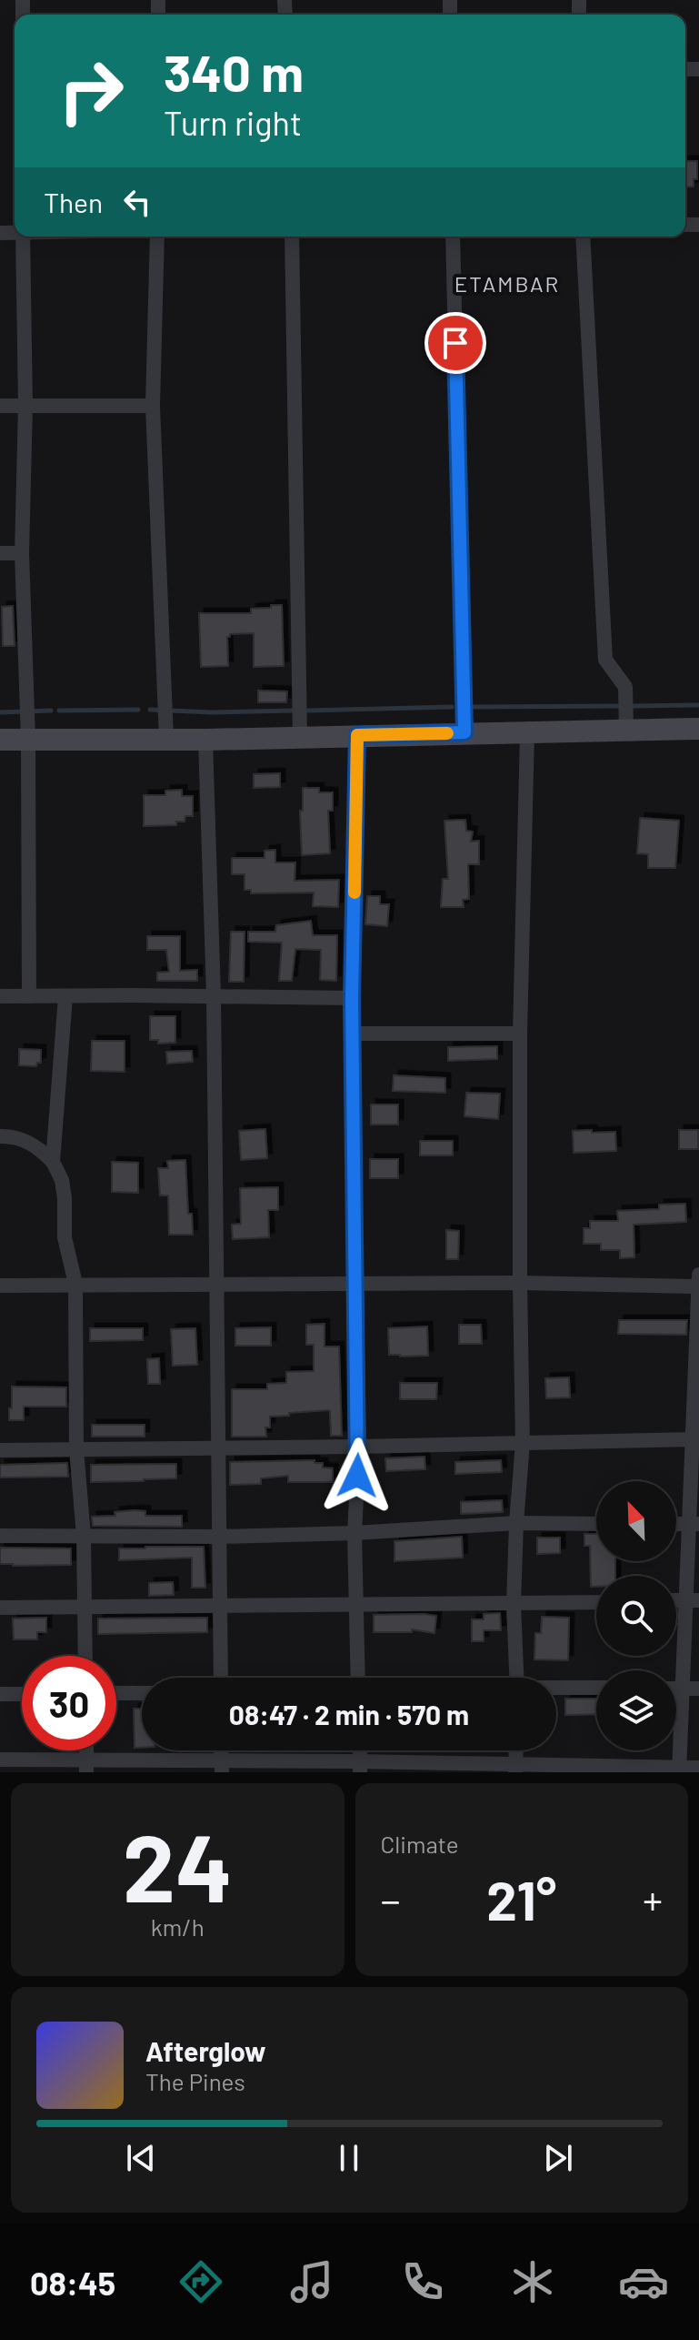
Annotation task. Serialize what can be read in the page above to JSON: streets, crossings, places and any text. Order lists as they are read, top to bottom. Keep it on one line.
{"districts":["ETAMBAR"],"north":"top left","page":{"turn":["340 m","Turn right"],"then":"Then","limit":"30","trip":"08:47 · 2 min · 570 m","tile":[["24","km/h"],"Climate"],"heat":["−","21°","+"],"song":["Afterglow","The Pines"],"tabs":"08:45"}}
